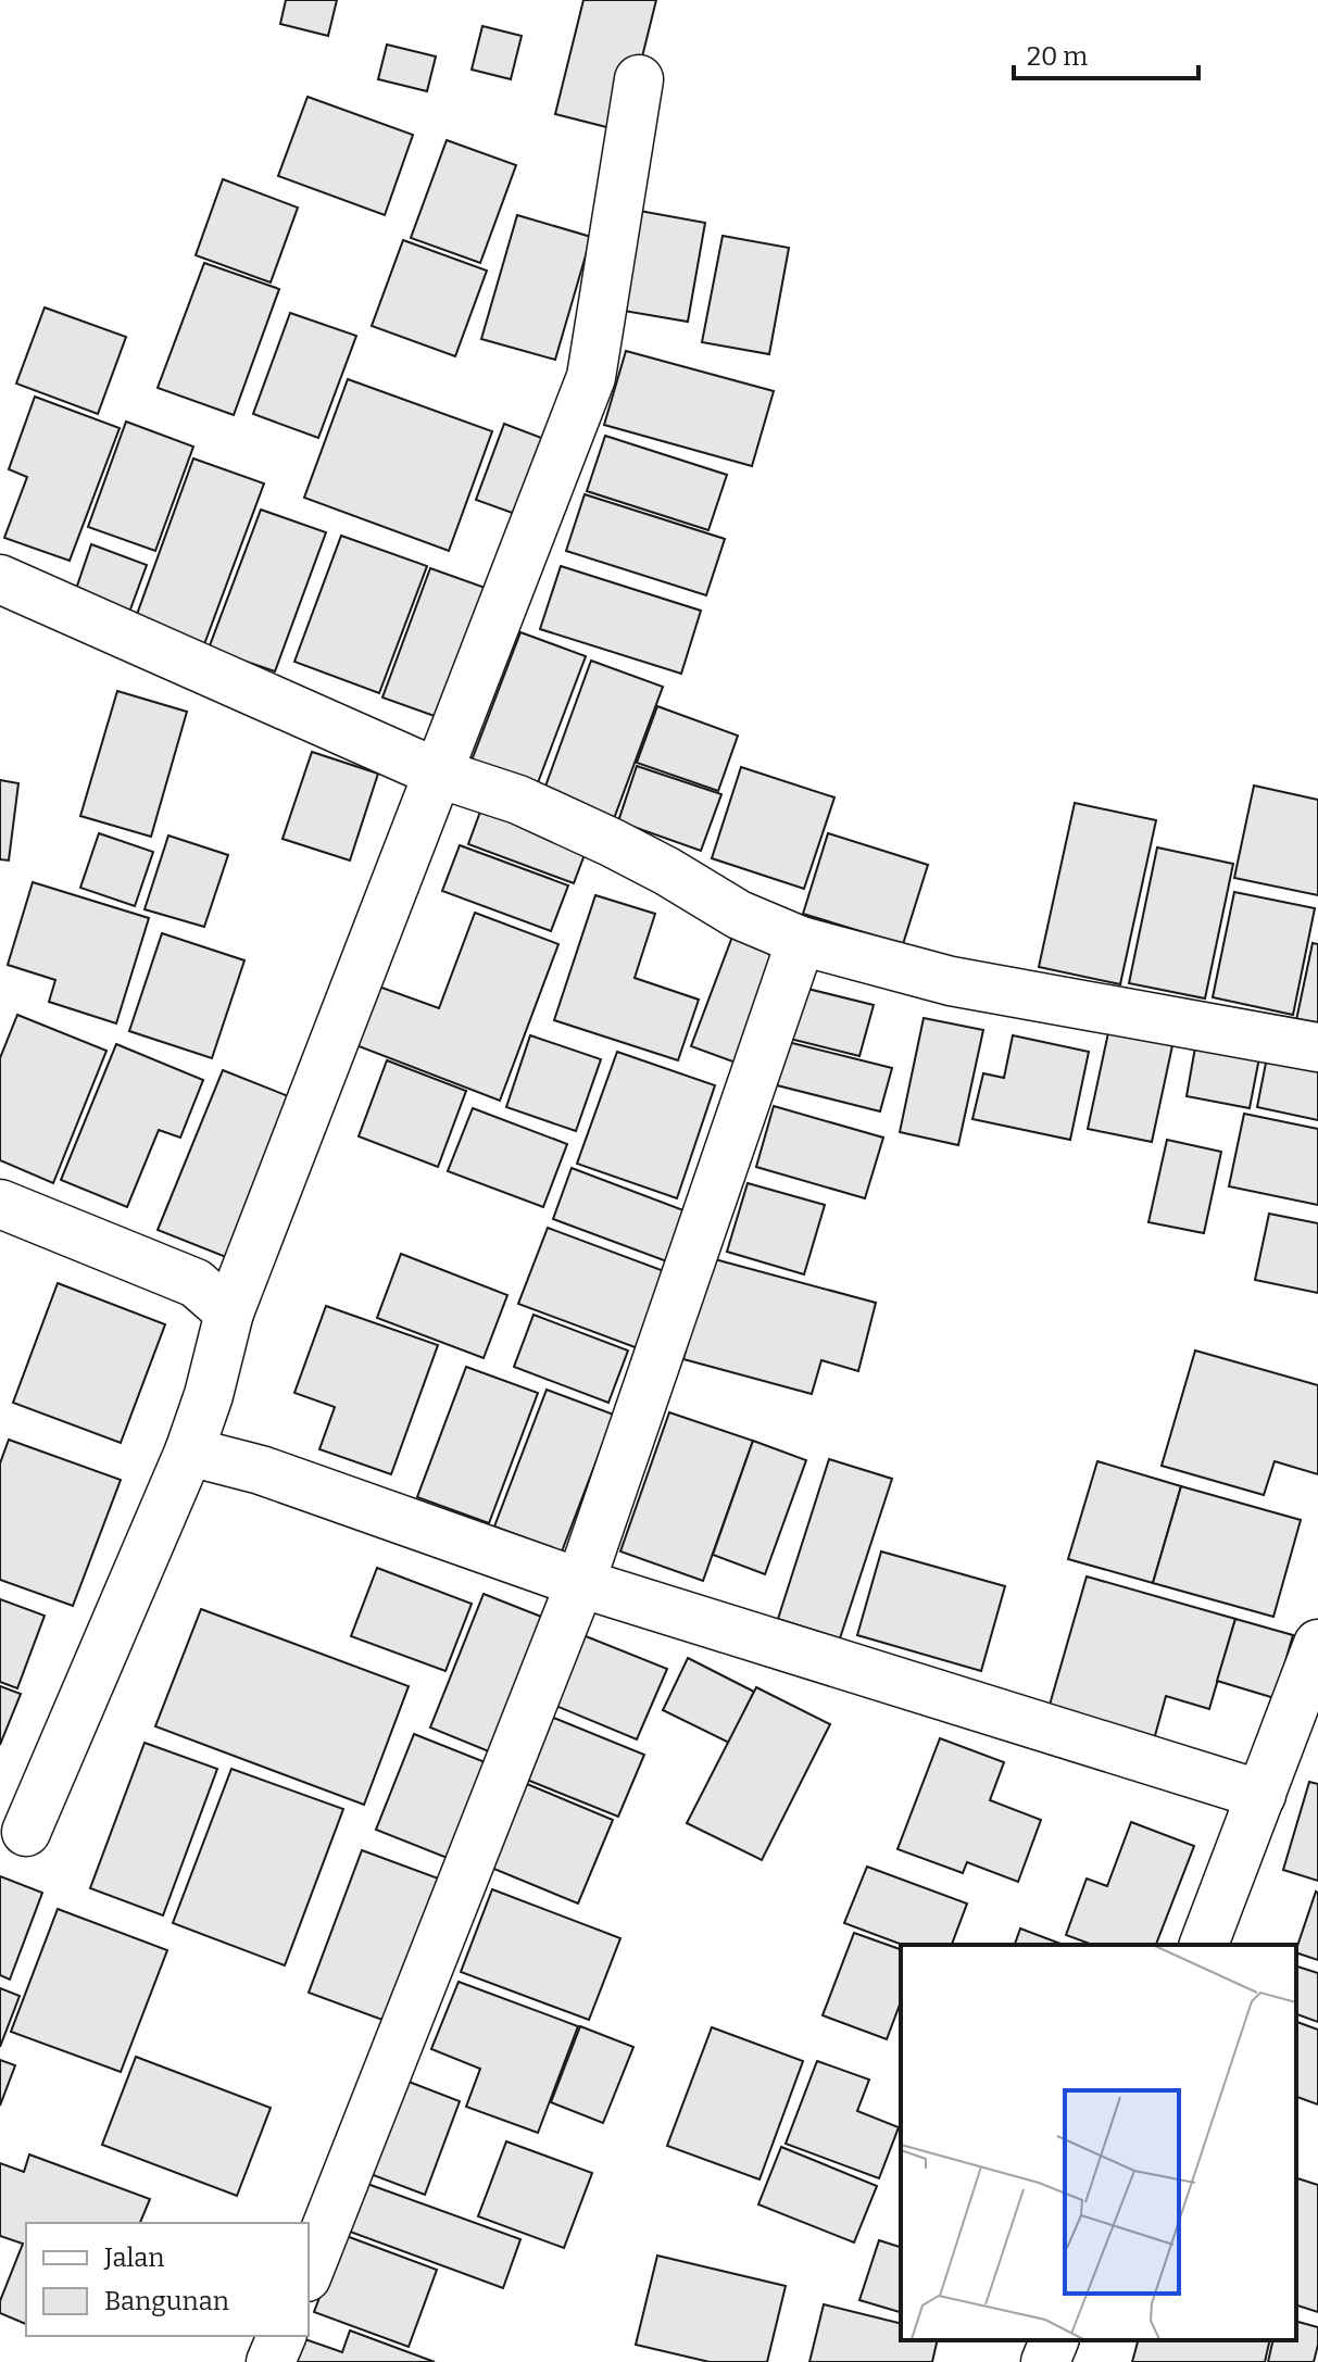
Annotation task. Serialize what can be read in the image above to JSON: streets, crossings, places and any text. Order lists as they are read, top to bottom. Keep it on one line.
{"legend":["Jalan","Bangunan"],"scale_bar":"20 m"}
